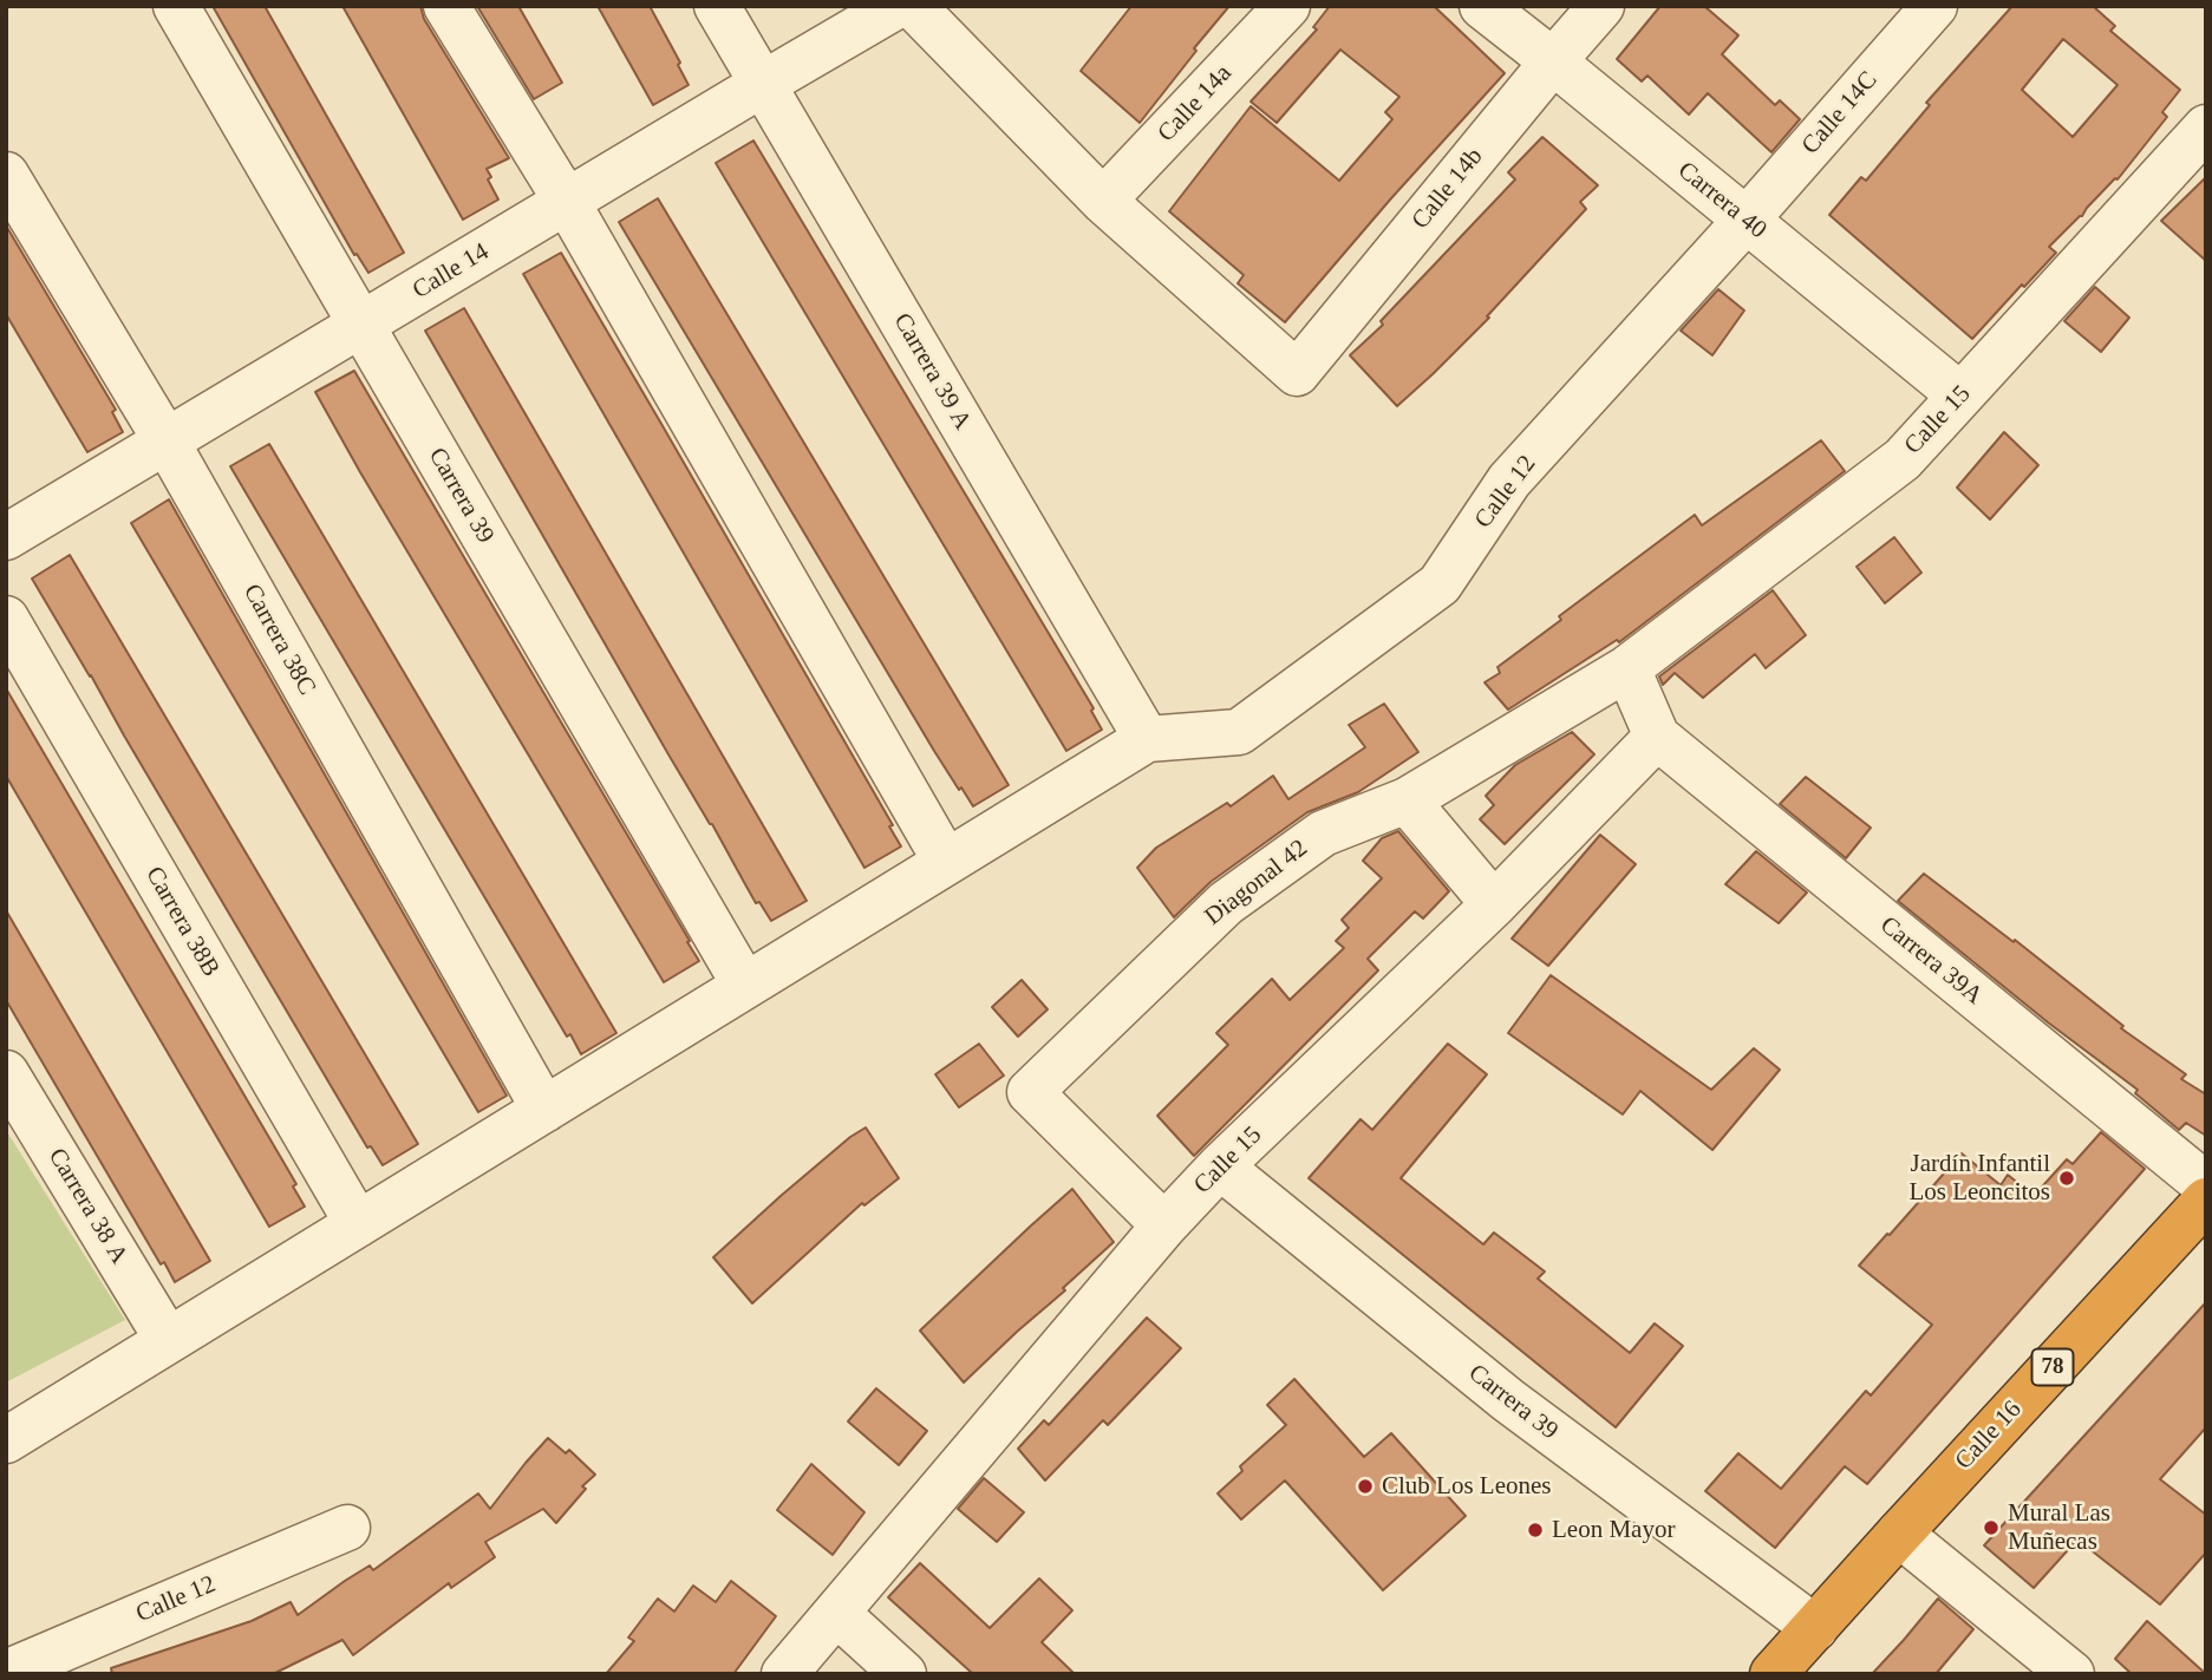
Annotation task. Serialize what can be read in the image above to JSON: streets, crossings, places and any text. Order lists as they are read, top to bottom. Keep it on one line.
{"streets":{"highway":["78","Calle 16"],"street":["Calle 14a","Calle 14C","Calle 14b","Carrera 40","Calle 14","Carrera 39 A","Calle 15","Calle 12","Carrera 39","Carrera 38C","Diagonal 42","Carrera 38B","Carrera 39A","Carrera 38 A"]},"crossings":[["Calle 14a","Calle 14b"],["Calle 14C","Carrera 40"],["Calle 14C","Calle 12"],["Calle 14b","Carrera 40"],["Carrera 40","Calle 15"],["Carrera 40","Calle 12"],["Calle 14","Carrera 39 A"],["Calle 14","Carrera 39"],["Calle 14","Carrera 38C"],["Carrera 39 A","Calle 12"],["Calle 15","Carrera 39"],["Calle 15","Diagonal 42"],["Calle 15","Carrera 39A"],["Carrera 39","Calle 16"]],"places":["Jardín Infantil Los Leoncitos","Club Los Leones","Mural Las Muñecas","Leon Mayor"]}
